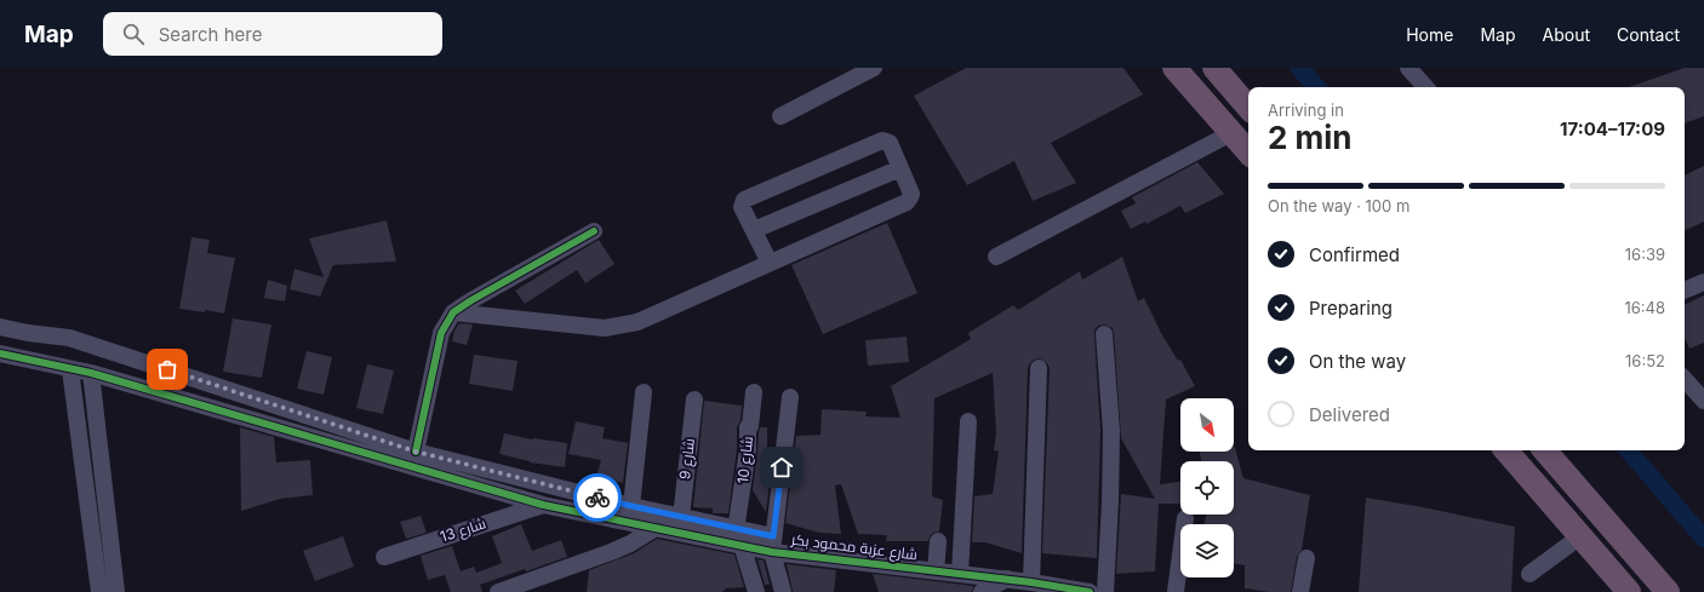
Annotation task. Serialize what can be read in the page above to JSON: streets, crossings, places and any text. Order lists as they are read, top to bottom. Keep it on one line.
{"streets":{"street":["شارع 9","شارع 10","شارع 13","شارع عزبة محمود بكر"]},"crossings":[["شارع 9","شارع عزبة محمود بكر"],["شارع 10","شارع عزبة محمود بكر"],["شارع 13","شارع عزبة محمود بكر"]],"north":"bottom right","page":{"header":"Map","search":"Search here","nav":["Home","Map","About","Contact"],"heading":["2 min","Arriving in","17:04–17:09"],"bar":"On the way · 100 m","list":[["Confirmed","16:39"],["Preparing","16:48"],["On the way","16:52"],"Delivered"]}}
